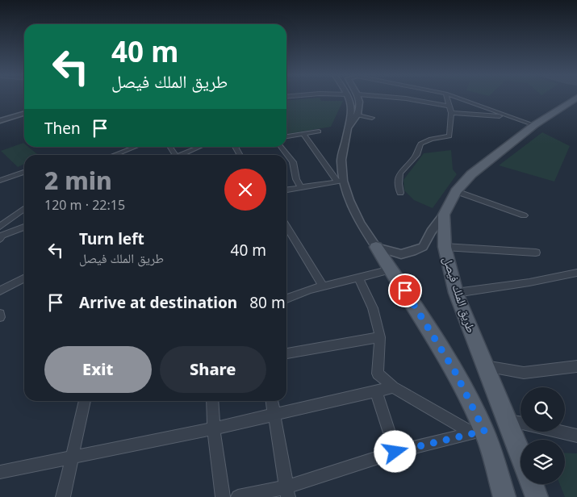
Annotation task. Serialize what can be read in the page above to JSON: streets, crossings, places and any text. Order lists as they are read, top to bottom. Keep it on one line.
{"streets":{"main road":["طريق الملك فيصل"]},"page":{"turn":["40 m","طريق الملك فيصل"],"then":"Then","heading":["2 min","120 m · 22:15"],"list":[{"name":"Turn left","note":"طريق الملك فيصل","value":"40 m"},{"name":"Arrive at destination","value":"80 m"}],"buttons":["Exit","Share"]}}
